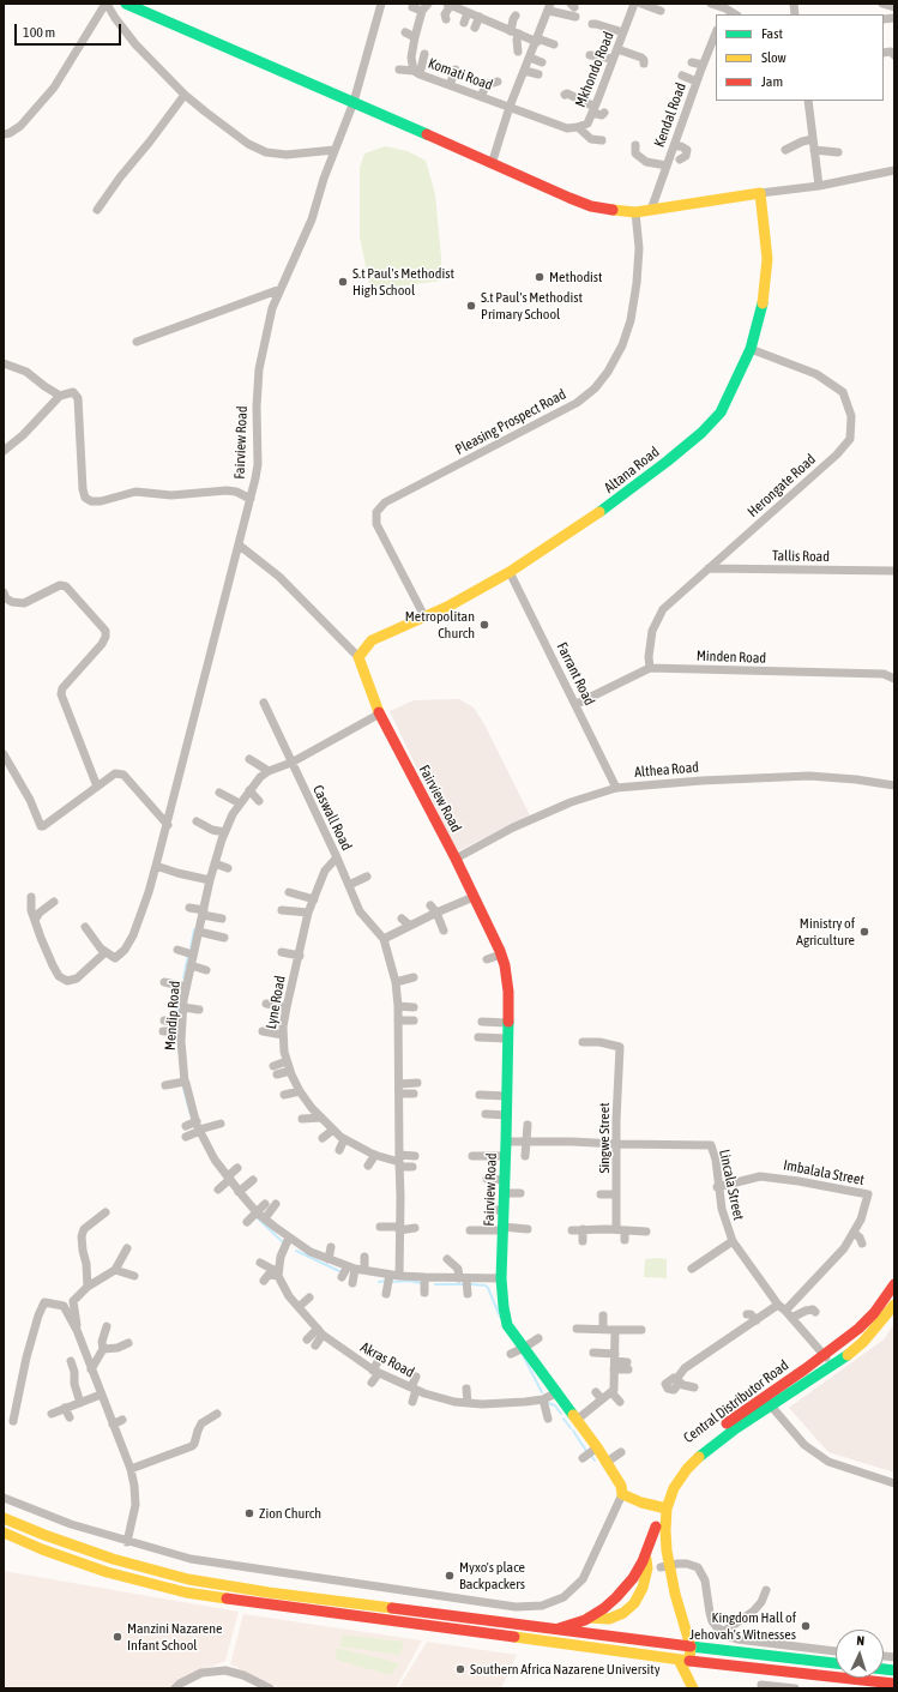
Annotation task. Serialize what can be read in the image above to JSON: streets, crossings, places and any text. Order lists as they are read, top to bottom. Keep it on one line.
{"streets":{"main road":["Fairview Road","Altana Road","Central Distributor Road"],"street":["Mkhondo Road","Komati Road","Kendal Road","Pleasing Prospect Road","Herongate Road","Tallis Road","Minden Road","Farrant Road","Althea Road","Caswall Road","Lyne Road","Mendip Road","Singwe Street","Imbalala Street","Lincala Street","Akras Road"]},"crossings":[["Mkhondo Road","Komati Road"],["Pleasing Prospect Road","Altana Road"],["Fairview Road","Altana Road"],["Fairview Road","Althea Road"],["Fairview Road","Mendip Road"],["Fairview Road","Lincala Street"],["Fairview Road","Akras Road"],["Altana Road","Herongate Road"],["Altana Road","Farrant Road"],["Herongate Road","Tallis Road"],["Herongate Road","Minden Road"],["Minden Road","Farrant Road"],["Farrant Road","Althea Road"],["Caswall Road","Lyne Road"],["Caswall Road","Mendip Road"],["Singwe Street","Lincala Street"],["Imbalala Street","Lincala Street"],["Lincala Street","Central Distributor Road"]],"places":["Methodist","S.t Paul's Methodist High School","S.t Paul's Methodist Primary School","Metropolitan Church","Ministry of Agriculture","Zion Church","Myxo's place Backpackers","Kingdom Hall of Jehovah's Witnesses","Manzini Nazarene Infant School","Southern Africa Nazarene University"],"legend":["Fast","Slow","Jam"],"scale_bar":"100 m","north":"top"}
